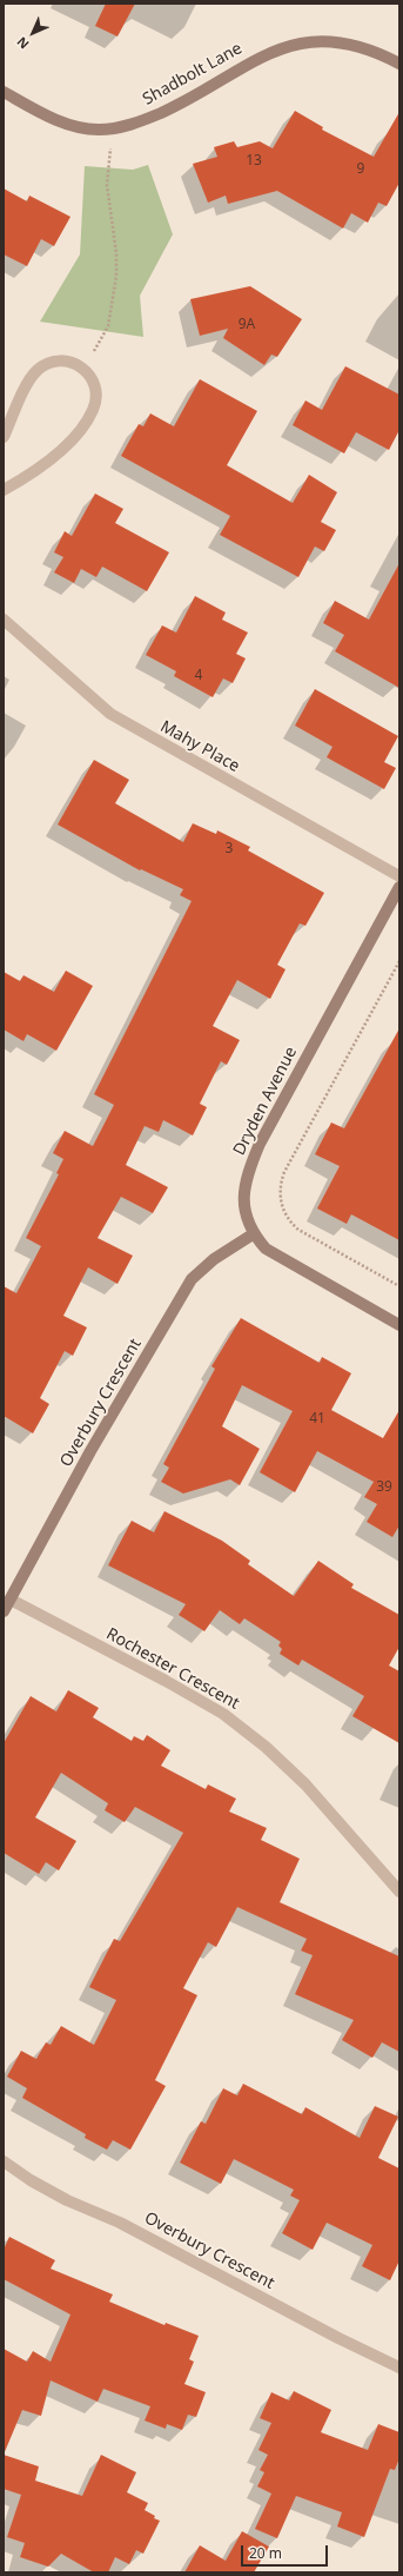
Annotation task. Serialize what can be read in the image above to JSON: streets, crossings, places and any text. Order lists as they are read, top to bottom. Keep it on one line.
{"streets":{"street":["Shadbolt Lane","Mahy Place","Dryden Avenue","Overbury Crescent","Rochester Crescent"]},"crossings":[["Dryden Avenue","Overbury Crescent"],["Overbury Crescent","Rochester Crescent"]],"house_numbers":["13","9","9A","4","3","41","39"],"scale_bar":"20 m","north":"bottom left"}
